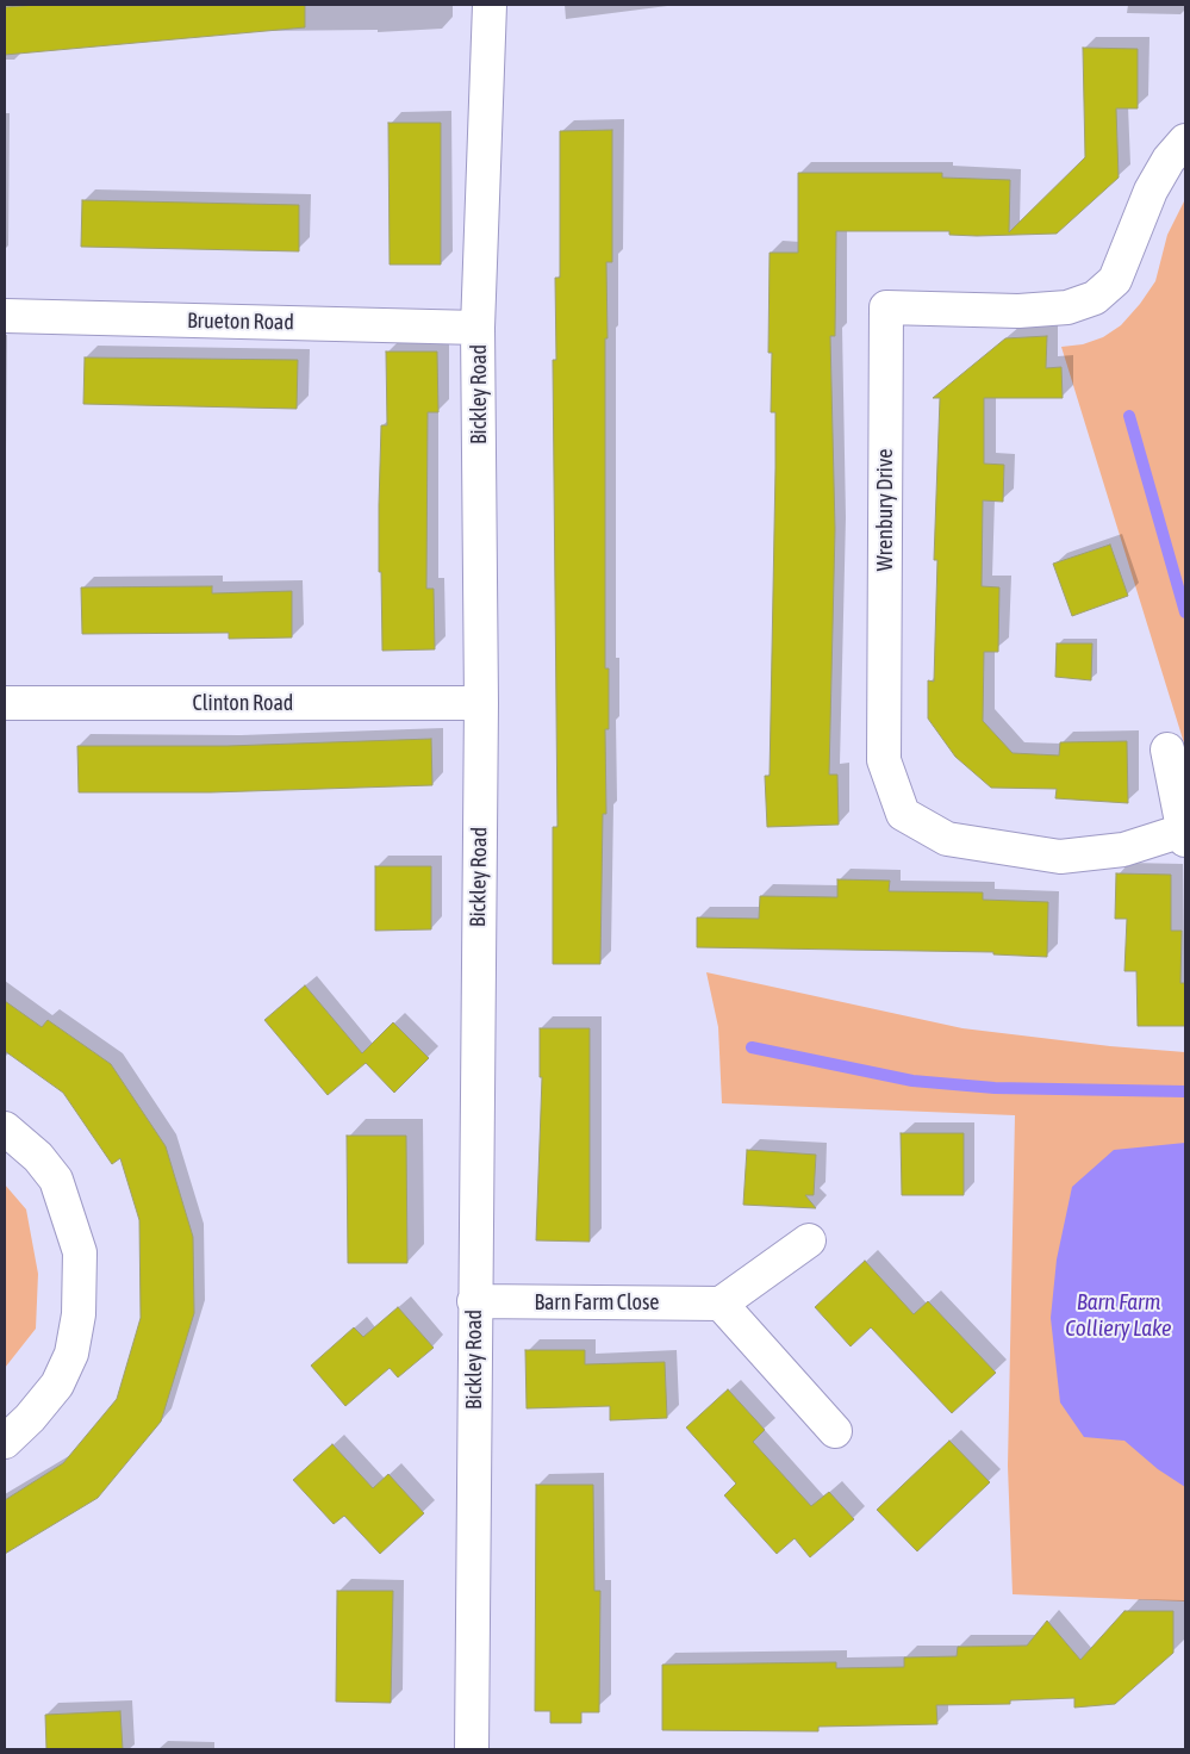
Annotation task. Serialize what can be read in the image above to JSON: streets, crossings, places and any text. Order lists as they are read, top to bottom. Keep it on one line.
{"streets":{"street":["Brueton Road","Bickley Road","Wrenbury Drive","Clinton Road","Barn Farm Close"]},"crossings":[["Brueton Road","Bickley Road"],["Bickley Road","Clinton Road"],["Bickley Road","Barn Farm Close"]],"water":["Barn Farm Colliery Lake"]}
